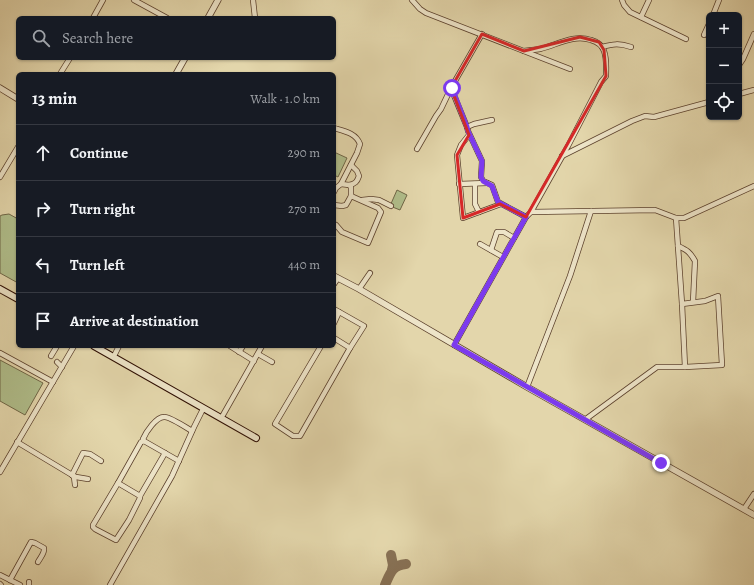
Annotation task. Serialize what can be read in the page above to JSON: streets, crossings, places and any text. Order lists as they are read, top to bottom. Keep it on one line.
{"page":{"map_buttons":["+","−"],"search":"Search here","heading":["13 min","Walk · 1.0 km"],"list":[["Continue","290 m"],["Turn right","270 m"],["Turn left","440 m"],"Arrive at destination"]}}
